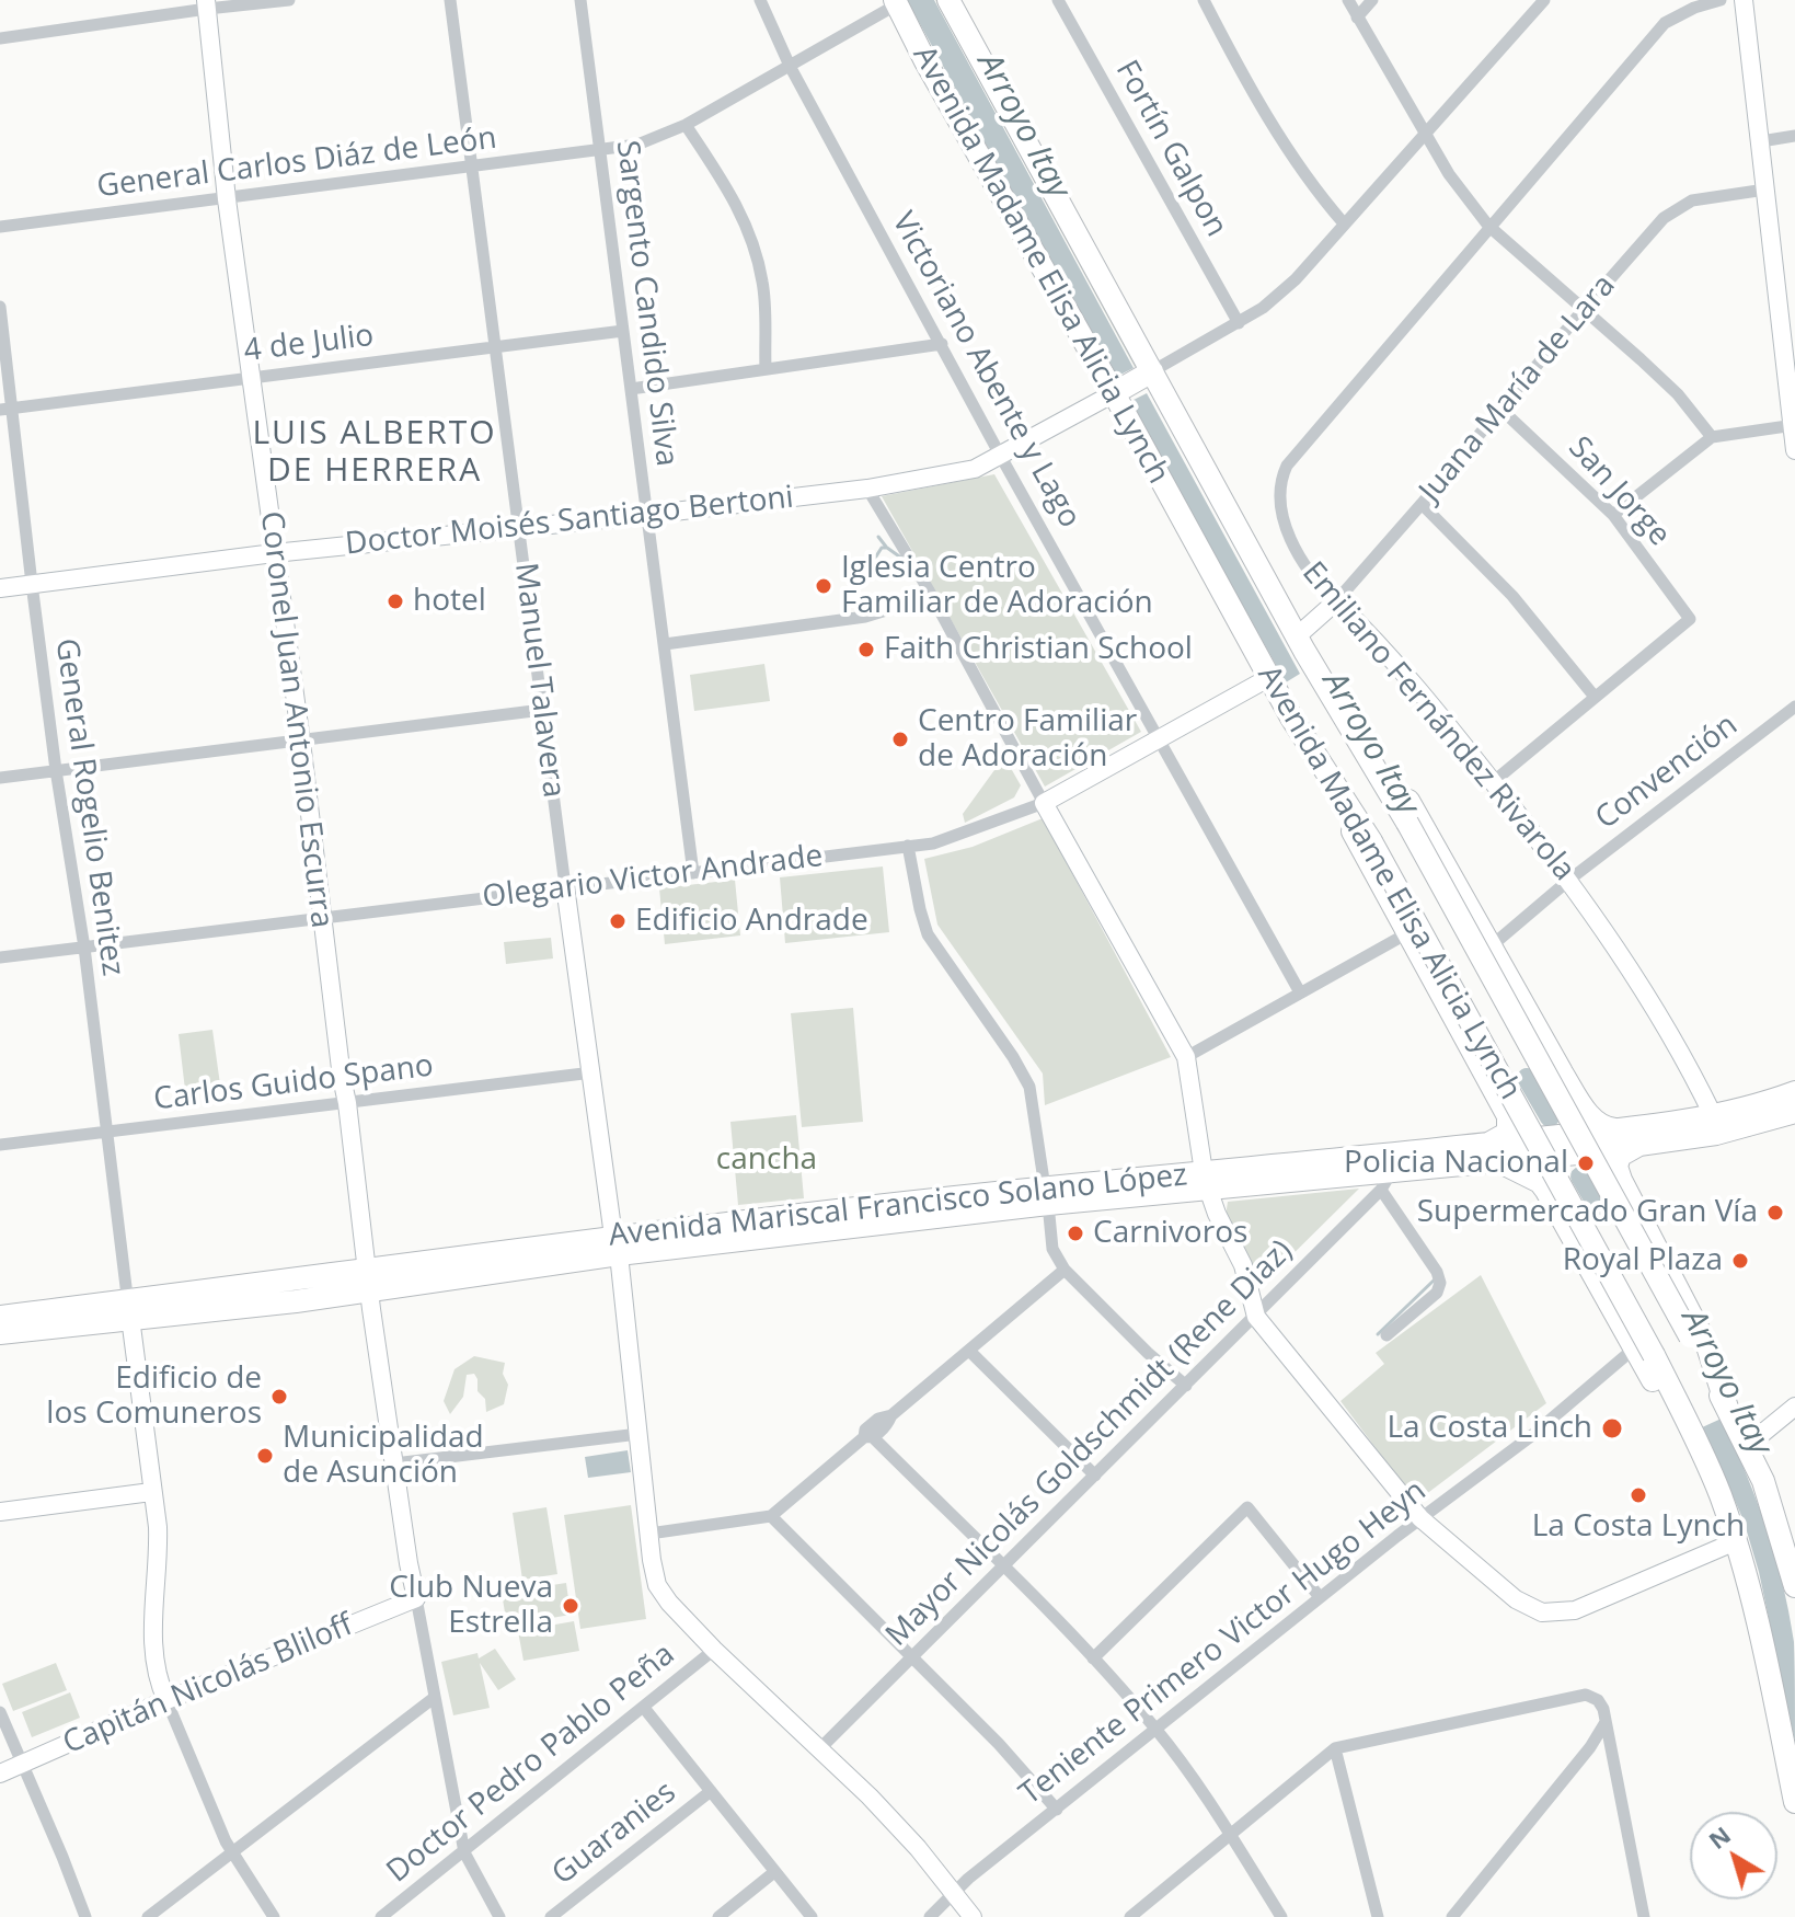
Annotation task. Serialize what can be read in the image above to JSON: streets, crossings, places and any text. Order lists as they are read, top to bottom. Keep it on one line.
{"streets":{"highway":["Avenida Madame Elisa Alicia Lynch","Avenida Mariscal Francisco Solano López"],"street":["Fortín Galpon","General Carlos Diáz de León","Sargento Candido Silva","4 de Julio","Victoriano Abente y Lago","Juana María de Lara","San Jorge","Doctor Moisés Santiago Bertoni","Manuel Talavera","Coronel Juan Antonio Escurra","Emiliano Fernández Rivarola","Convención","General Rogelio Benitez","Olegario Victor Andrade","Carlos Guido Spano","Mayor Nicolás Goldschmidt (Rene Diaz)","Teniente Primero Victor Hugo Heyn","Capitán Nicolás Bliloff","Doctor Pedro Pablo Peña","Guaranies"]},"crossings":[["General Carlos Diáz de León","Avenida Madame Elisa Alicia Lynch"],["General Carlos Diáz de León","Sargento Candido Silva"],["General Carlos Diáz de León","Victoriano Abente y Lago"],["General Carlos Diáz de León","Manuel Talavera"],["General Carlos Diáz de León","Coronel Juan Antonio Escurra"],["Avenida Madame Elisa Alicia Lynch","Juana María de Lara"],["Avenida Madame Elisa Alicia Lynch","Doctor Moisés Santiago Bertoni"],["Avenida Madame Elisa Alicia Lynch","Olegario Victor Andrade"],["Avenida Madame Elisa Alicia Lynch","Teniente Primero Victor Hugo Heyn"],["Sargento Candido Silva","4 de Julio"],["Sargento Candido Silva","Doctor Moisés Santiago Bertoni"],["Sargento Candido Silva","Olegario Victor Andrade"],["4 de Julio","Manuel Talavera"],["4 de Julio","Coronel Juan Antonio Escurra"],["4 de Julio","General Rogelio Benitez"],["Victoriano Abente y Lago","Doctor Moisés Santiago Bertoni"],["Victoriano Abente y Lago","Olegario Victor Andrade"],["Juana María de Lara","San Jorge"],["Juana María de Lara","Emiliano Fernández Rivarola"],["Doctor Moisés Santiago Bertoni","Manuel Talavera"],["Doctor Moisés Santiago Bertoni","Coronel Juan Antonio Escurra"],["Doctor Moisés Santiago Bertoni","General Rogelio Benitez"],["Manuel Talavera","Olegario Victor Andrade"],["Manuel Talavera","Carlos Guido Spano"],["Manuel Talavera","Avenida Mariscal Francisco Solano López"],["Manuel Talavera","Mayor Nicolás Goldschmidt (Rene Diaz)"],["Manuel Talavera","Teniente Primero Victor Hugo Heyn"],["Manuel Talavera","Doctor Pedro Pablo Peña"],["Coronel Juan Antonio Escurra","Olegario Victor Andrade"],["Coronel Juan Antonio Escurra","Carlos Guido Spano"],["Coronel Juan Antonio Escurra","Avenida Mariscal Francisco Solano López"],["Coronel Juan Antonio Escurra","Capitán Nicolás Bliloff"],["Emiliano Fernández Rivarola","Convención"],["Emiliano Fernández Rivarola","Avenida Mariscal Francisco Solano López"],["General Rogelio Benitez","Olegario Victor Andrade"],["General Rogelio Benitez","Carlos Guido Spano"],["General Rogelio Benitez","Avenida Mariscal Francisco Solano López"],["Avenida Mariscal Francisco Solano López","Mayor Nicolás Goldschmidt (Rene Diaz)"]],"districts":["LUIS ALBERTO DE HERRERA"],"water":["Arroyo Itay"],"parks":["cancha"],"places":["Iglesia Centro Familiar de Adoración","hotel","Faith Christian School","Centro Familiar de Adoración","Edificio Andrade","Policia Nacional","Supermercado Gran Vía","Carnivoros","Royal Plaza","Edificio de los Comuneros","La Costa Linch","Municipalidad de Asunción","La Costa Lynch","Club Nueva Estrella"],"north":"top left"}
